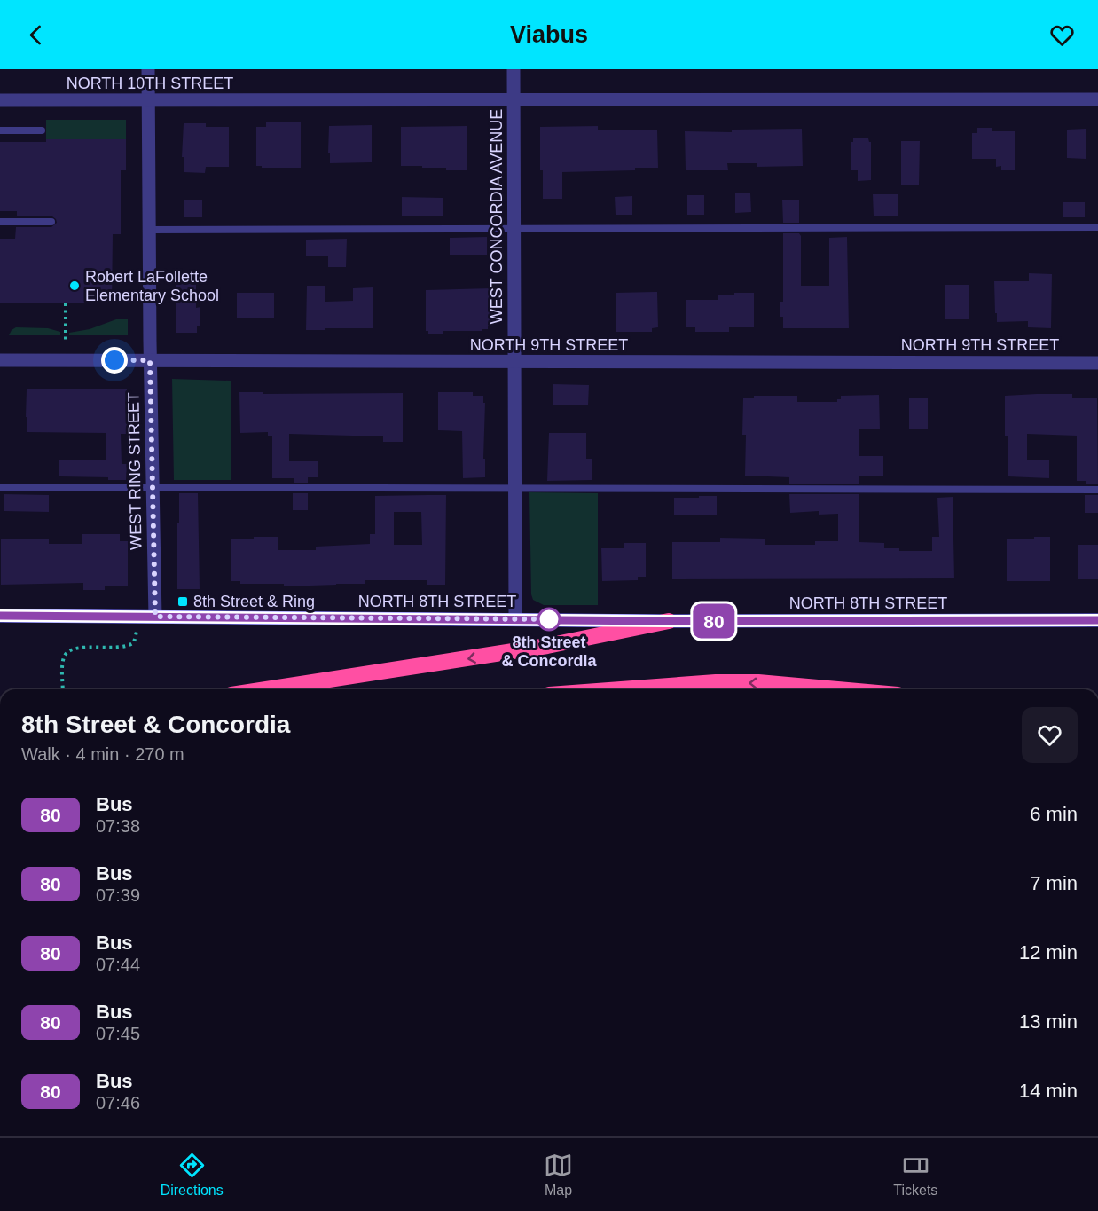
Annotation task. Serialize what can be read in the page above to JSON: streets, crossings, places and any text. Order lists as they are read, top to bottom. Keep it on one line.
{"streets":{"street":["NORTH 10TH STREET","WEST CONCORDIA AVENUE","NORTH 9TH STREET","WEST RING STREET","NORTH 8TH STREET"]},"crossings":[["NORTH 10TH STREET","WEST CONCORDIA AVENUE"],["NORTH 10TH STREET","WEST RING STREET"],["WEST CONCORDIA AVENUE","NORTH 9TH STREET"],["WEST CONCORDIA AVENUE","NORTH 8TH STREET"],["NORTH 9TH STREET","WEST RING STREET"],["WEST RING STREET","NORTH 8TH STREET"]],"places":{"other":["Robert LaFollette Elementary School","8th Street & Concordia"],"transit":["8th Street & Ring"]},"lines":["bus line 80"],"page":{"header":"Viabus","on_map":"80","heading":["8th Street & Concordia","Walk · 4 min · 270 m"],"list":[{"mark":"80","name":"Bus","note":"07:38","value":"6 min"},{"mark":"80","name":"Bus","note":"07:39","value":"7 min"},{"mark":"80","name":"Bus","note":"07:44","value":"12 min"},{"mark":"80","name":"Bus","note":"07:45","value":"13 min"},{"mark":"80","name":"Bus","note":"07:46","value":"14 min"}],"tabs":["Directions","Map","Tickets"]}}
